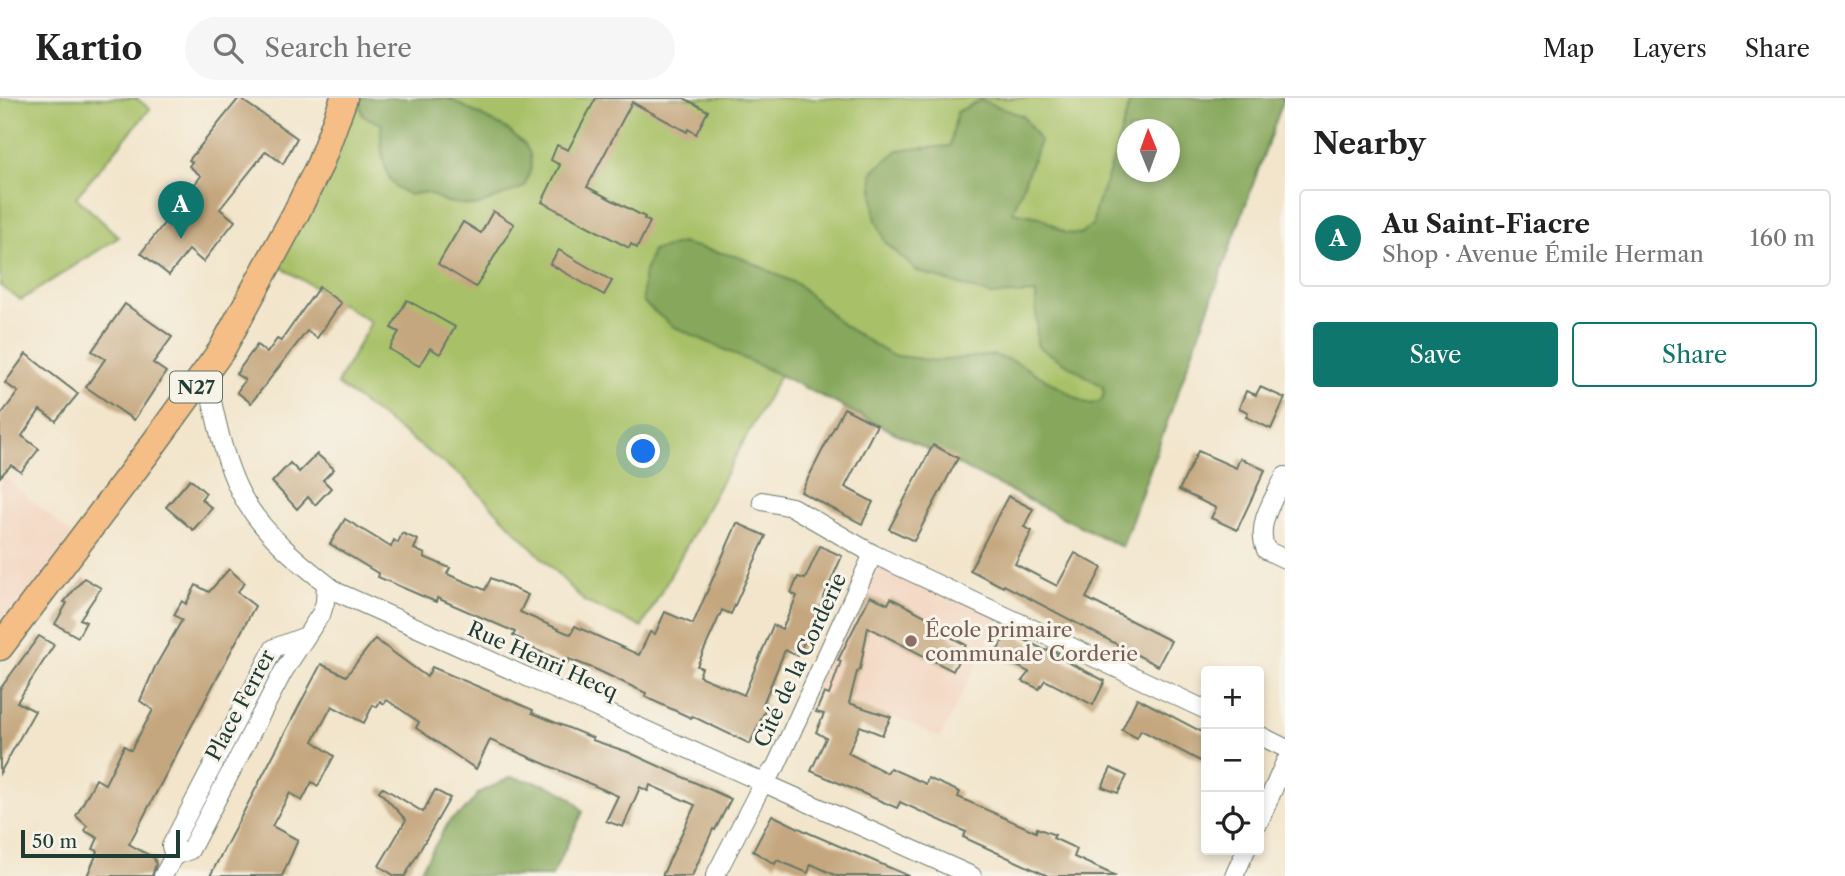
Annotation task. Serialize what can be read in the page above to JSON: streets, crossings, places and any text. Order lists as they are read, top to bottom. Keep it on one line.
{"streets":{"main road":["N27"],"street":["Rue Henri Hecq","Cité de la Corderie","Place Ferrer"]},"crossings":[["N27","Rue Henri Hecq"],["Rue Henri Hecq","Cité de la Corderie"]],"places":["École primaire communale Corderie"],"scale_bar":"50 m","north":"top","page":{"header":"Kartio","search":"Search here","nav":["Map","Layers","Share"],"heading":"Nearby","pins":"A","list":[{"mark":"A","name":"Au Saint-Fiacre","note":"Shop · Avenue Émile Herman","value":"160 m"}],"buttons":["Save","Share"],"map_buttons":["+","−"],"scale":"50 m"}}
